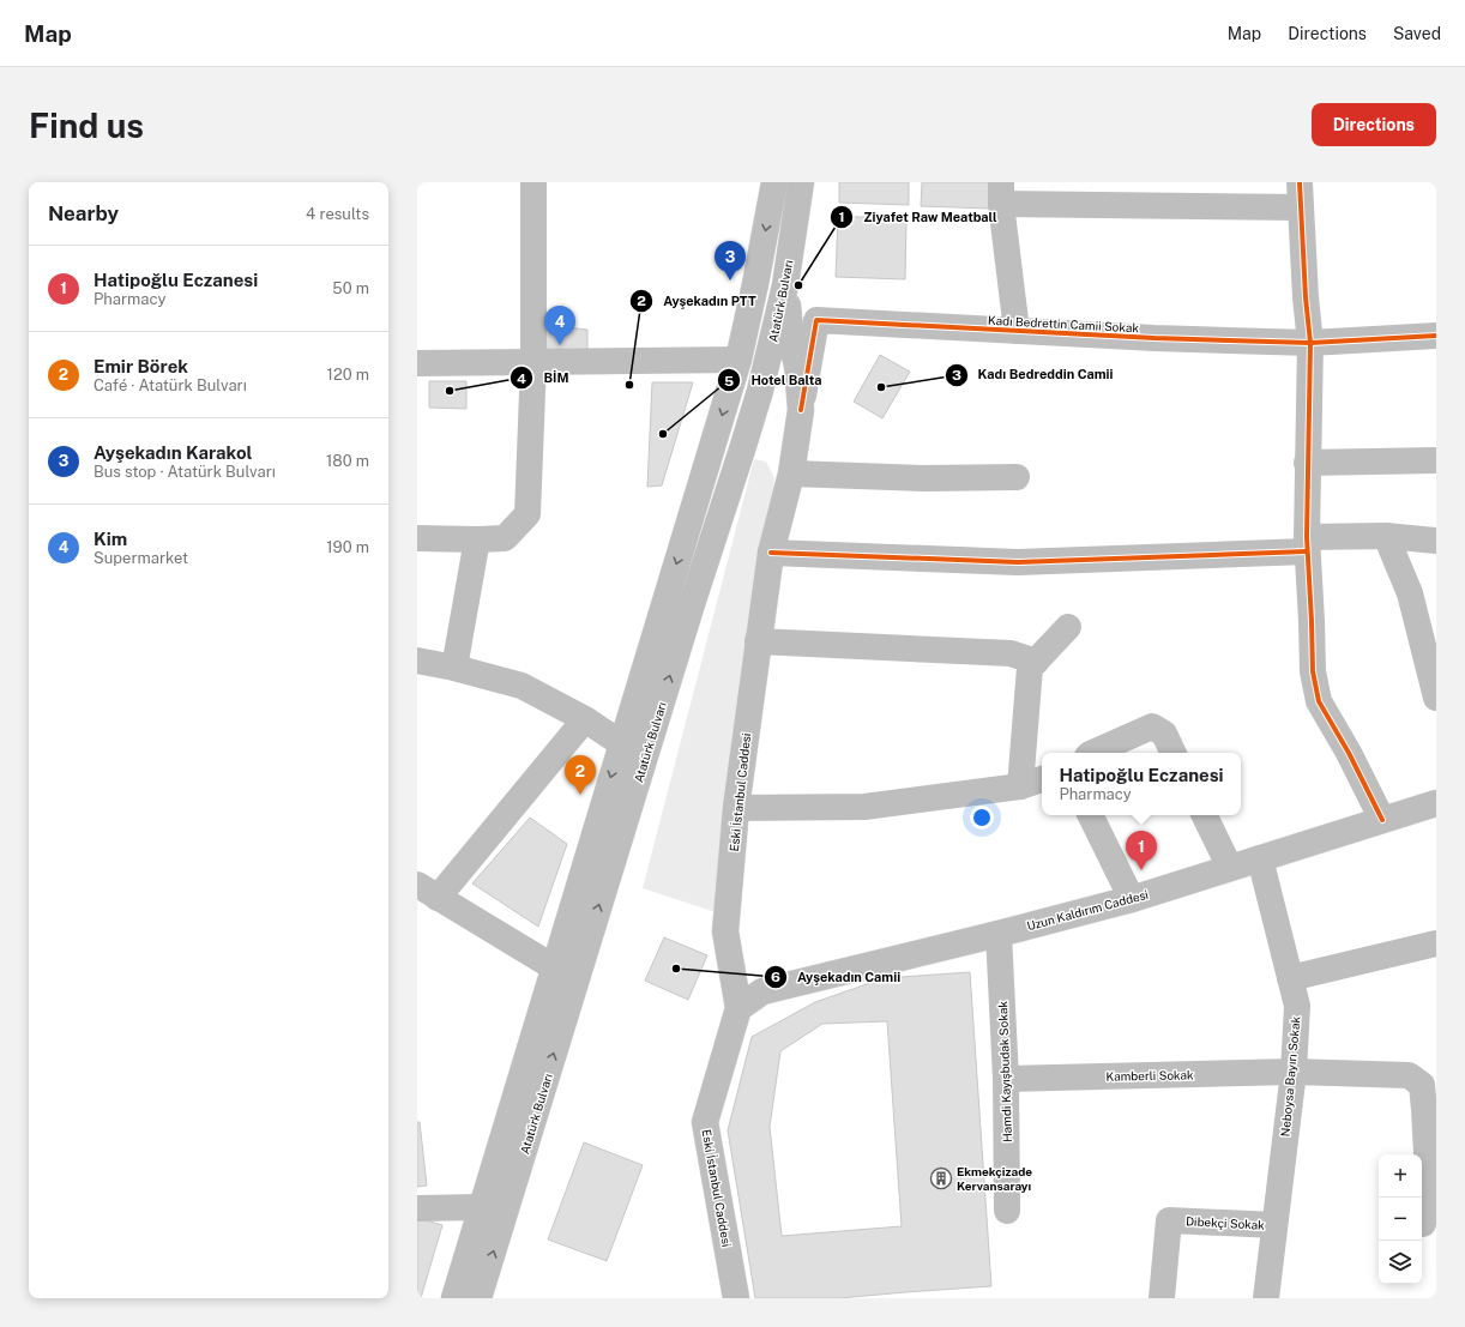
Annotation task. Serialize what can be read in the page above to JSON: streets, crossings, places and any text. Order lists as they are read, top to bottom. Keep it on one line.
{"streets":{"street":["Atatürk Bulvarı","Kadı Bedrettin Camii Sokak","Eski İstanbul Caddesi","Uzun Kaldırım Caddesi","Hamdi Kayışbudak Sokak","Kamberli Sokak","Neboysa Bayırı Sokak","Dibekçi Sokak"]},"crossings":[["Atatürk Bulvarı","Eski İstanbul Caddesi"],["Kadı Bedrettin Camii Sokak","Eski İstanbul Caddesi"],["Eski İstanbul Caddesi","Uzun Kaldırım Caddesi"],["Uzun Kaldırım Caddesi","Hamdi Kayışbudak Sokak"],["Uzun Kaldırım Caddesi","Neboysa Bayırı Sokak"],["Hamdi Kayışbudak Sokak","Kamberli Sokak"],["Kamberli Sokak","Neboysa Bayırı Sokak"],["Neboysa Bayırı Sokak","Dibekçi Sokak"]],"places":{"other":["Ziyafet Raw Meatball","Ayşekadın PTT","Kadı Bedreddin Camii","BİM","Hotel Balta","Ayşekadın Camii"],"building":["Ekmekçizade Kervansarayı"]},"page":{"header":"Map","nav":["Map","Directions","Saved"],"buttons":"Directions","title":"Find us","heading":["Nearby","4 results"],"pins":["3","4","2","1"],"list":[{"mark":"1","name":"Hatipoğlu Eczanesi","note":"Pharmacy","value":"50 m"},{"mark":"2","name":"Emir Börek","note":"Café · Atatürk Bulvarı","value":"120 m"},{"mark":"3","name":"Ayşekadın Karakol","note":"Bus stop · Atatürk Bulvarı","value":"180 m"},{"mark":"4","name":"Kim","note":"Supermarket","value":"190 m"}],"popup":["Hatipoğlu Eczanesi","Pharmacy"],"map_buttons":["+","−"]}}
